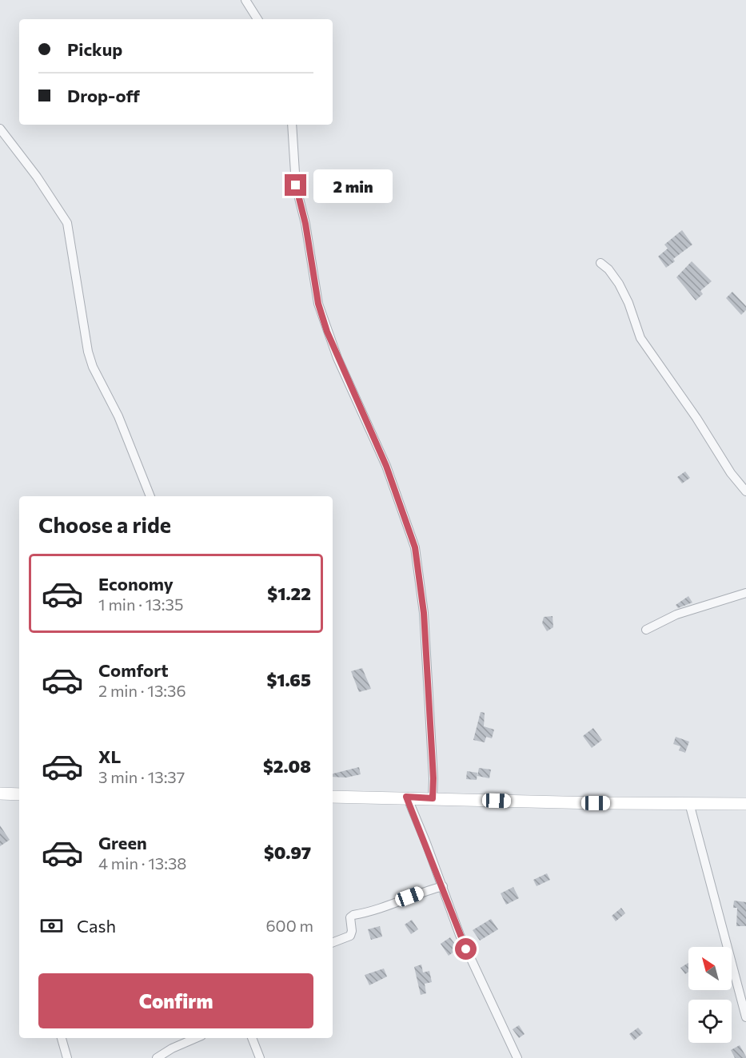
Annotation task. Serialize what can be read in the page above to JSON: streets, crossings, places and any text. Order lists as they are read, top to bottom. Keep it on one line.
{"north":"top left","page":{"banner":["Pickup","Drop-off"],"bubble":"2 min","heading":"Choose a ride","list":[{"name":"Economy","note":"1 min · 13:35","value":"$1.22"},{"name":"Comfort","note":"2 min · 13:36","value":"$1.65"},{"name":"XL","note":"3 min · 13:37","value":"$2.08"},{"name":"Green","note":"4 min · 13:38","value":"$0.97"}],"pay":["Cash","600 m"],"buttons":"Confirm"}}
